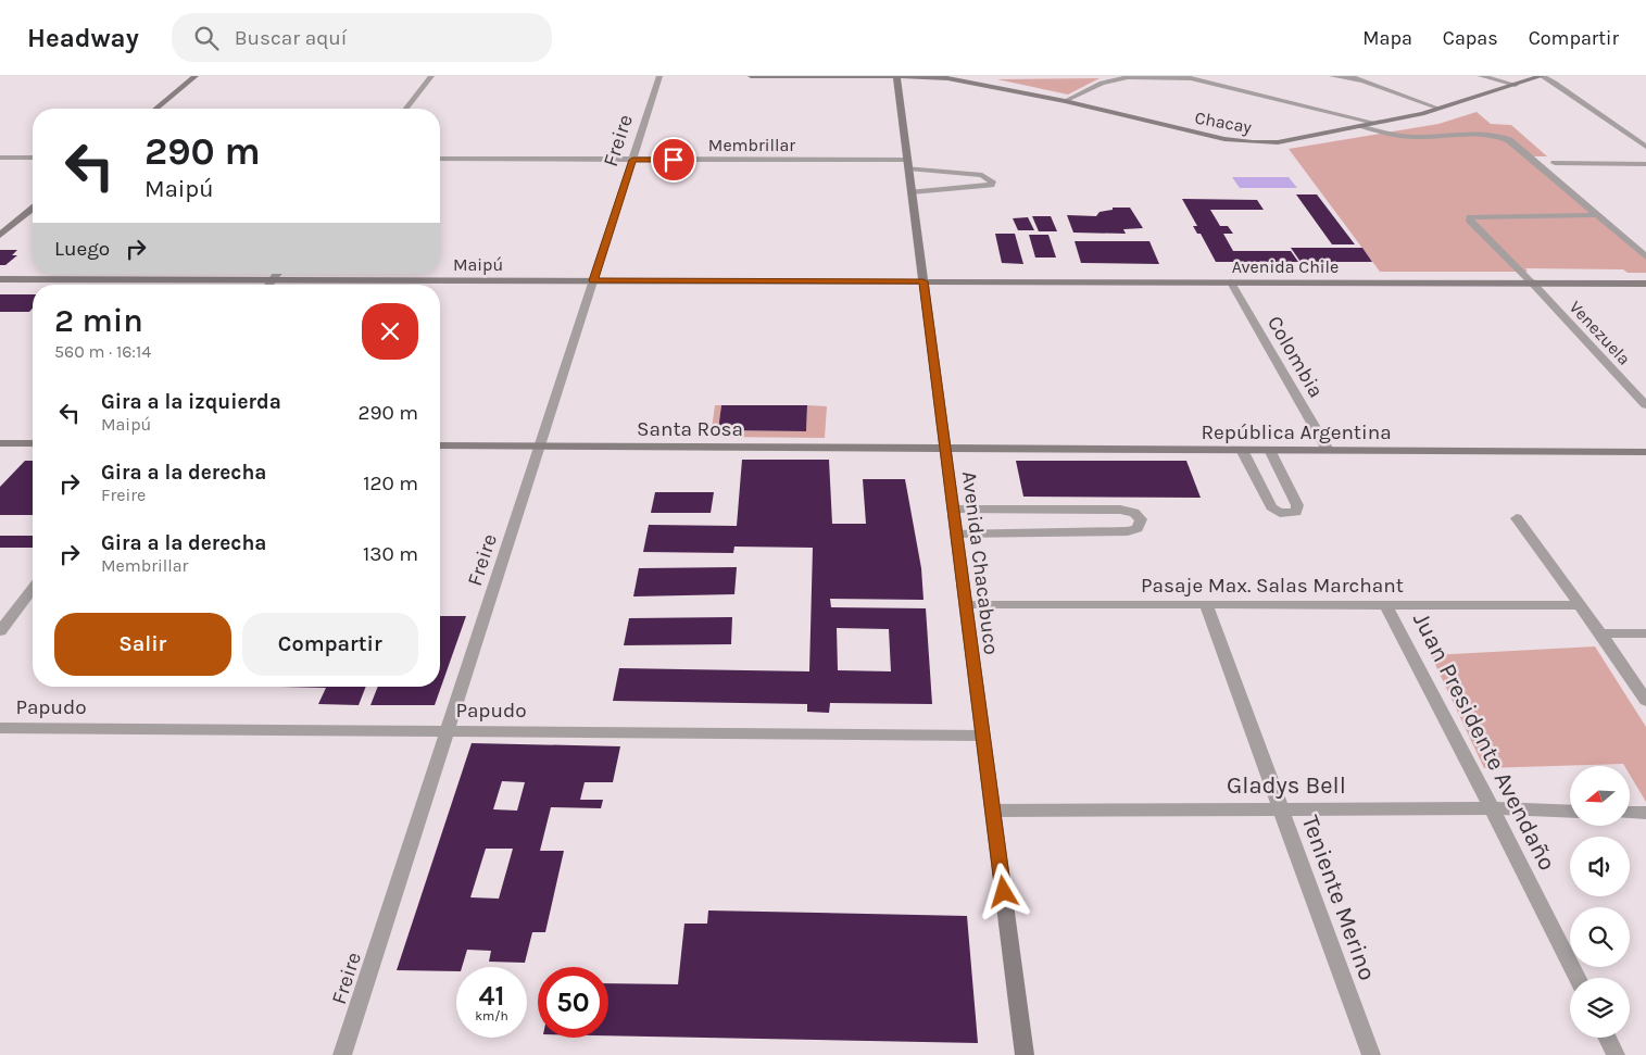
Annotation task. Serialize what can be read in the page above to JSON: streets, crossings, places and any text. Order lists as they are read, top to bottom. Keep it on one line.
{"streets":{"main road":["Chacay","Maipú","Avenida Chile","Santa Rosa","República Argentina","Avenida Chacabuco"],"street":["Freire","Membrillar","Venezuela","Colombia","Pasaje Max. Salas Marchant","Papudo","Juan Presidente Avendaño","Gladys Bell","Teniente Merino"]},"crossings":[["Chacay","Avenida Chacabuco"],["Freire","Membrillar"],["Freire","Maipú"],["Freire","Santa Rosa"],["Freire","Papudo"],["Membrillar","Avenida Chacabuco"],["Maipú","Avenida Chile"],["Maipú","Avenida Chacabuco"],["Avenida Chile","Venezuela"],["Avenida Chile","Colombia"],["Avenida Chile","Avenida Chacabuco"],["Colombia","República Argentina"],["Santa Rosa","República Argentina"],["Santa Rosa","Avenida Chacabuco"],["República Argentina","Avenida Chacabuco"],["Avenida Chacabuco","Pasaje Max. Salas Marchant"],["Avenida Chacabuco","Papudo"],["Avenida Chacabuco","Gladys Bell"],["Pasaje Max. Salas Marchant","Juan Presidente Avendaño"],["Pasaje Max. Salas Marchant","Teniente Merino"],["Juan Presidente Avendaño","Gladys Bell"],["Gladys Bell","Teniente Merino"]],"north":"left","page":{"header":"Headway","search":"Buscar aquí","nav":["Mapa","Capas","Compartir"],"turn":["290 m","Maipú"],"then":"Luego","heading":["2 min","560 m · 16:14"],"list":[{"name":"Gira a la izquierda","note":"Maipú","value":"290 m"},{"name":"Gira a la derecha","note":"Freire","value":"120 m"},{"name":"Gira a la derecha","note":"Membrillar","value":"130 m"}],"buttons":["Salir","Compartir"],"speed":"41 km/h","limit":"50"}}
